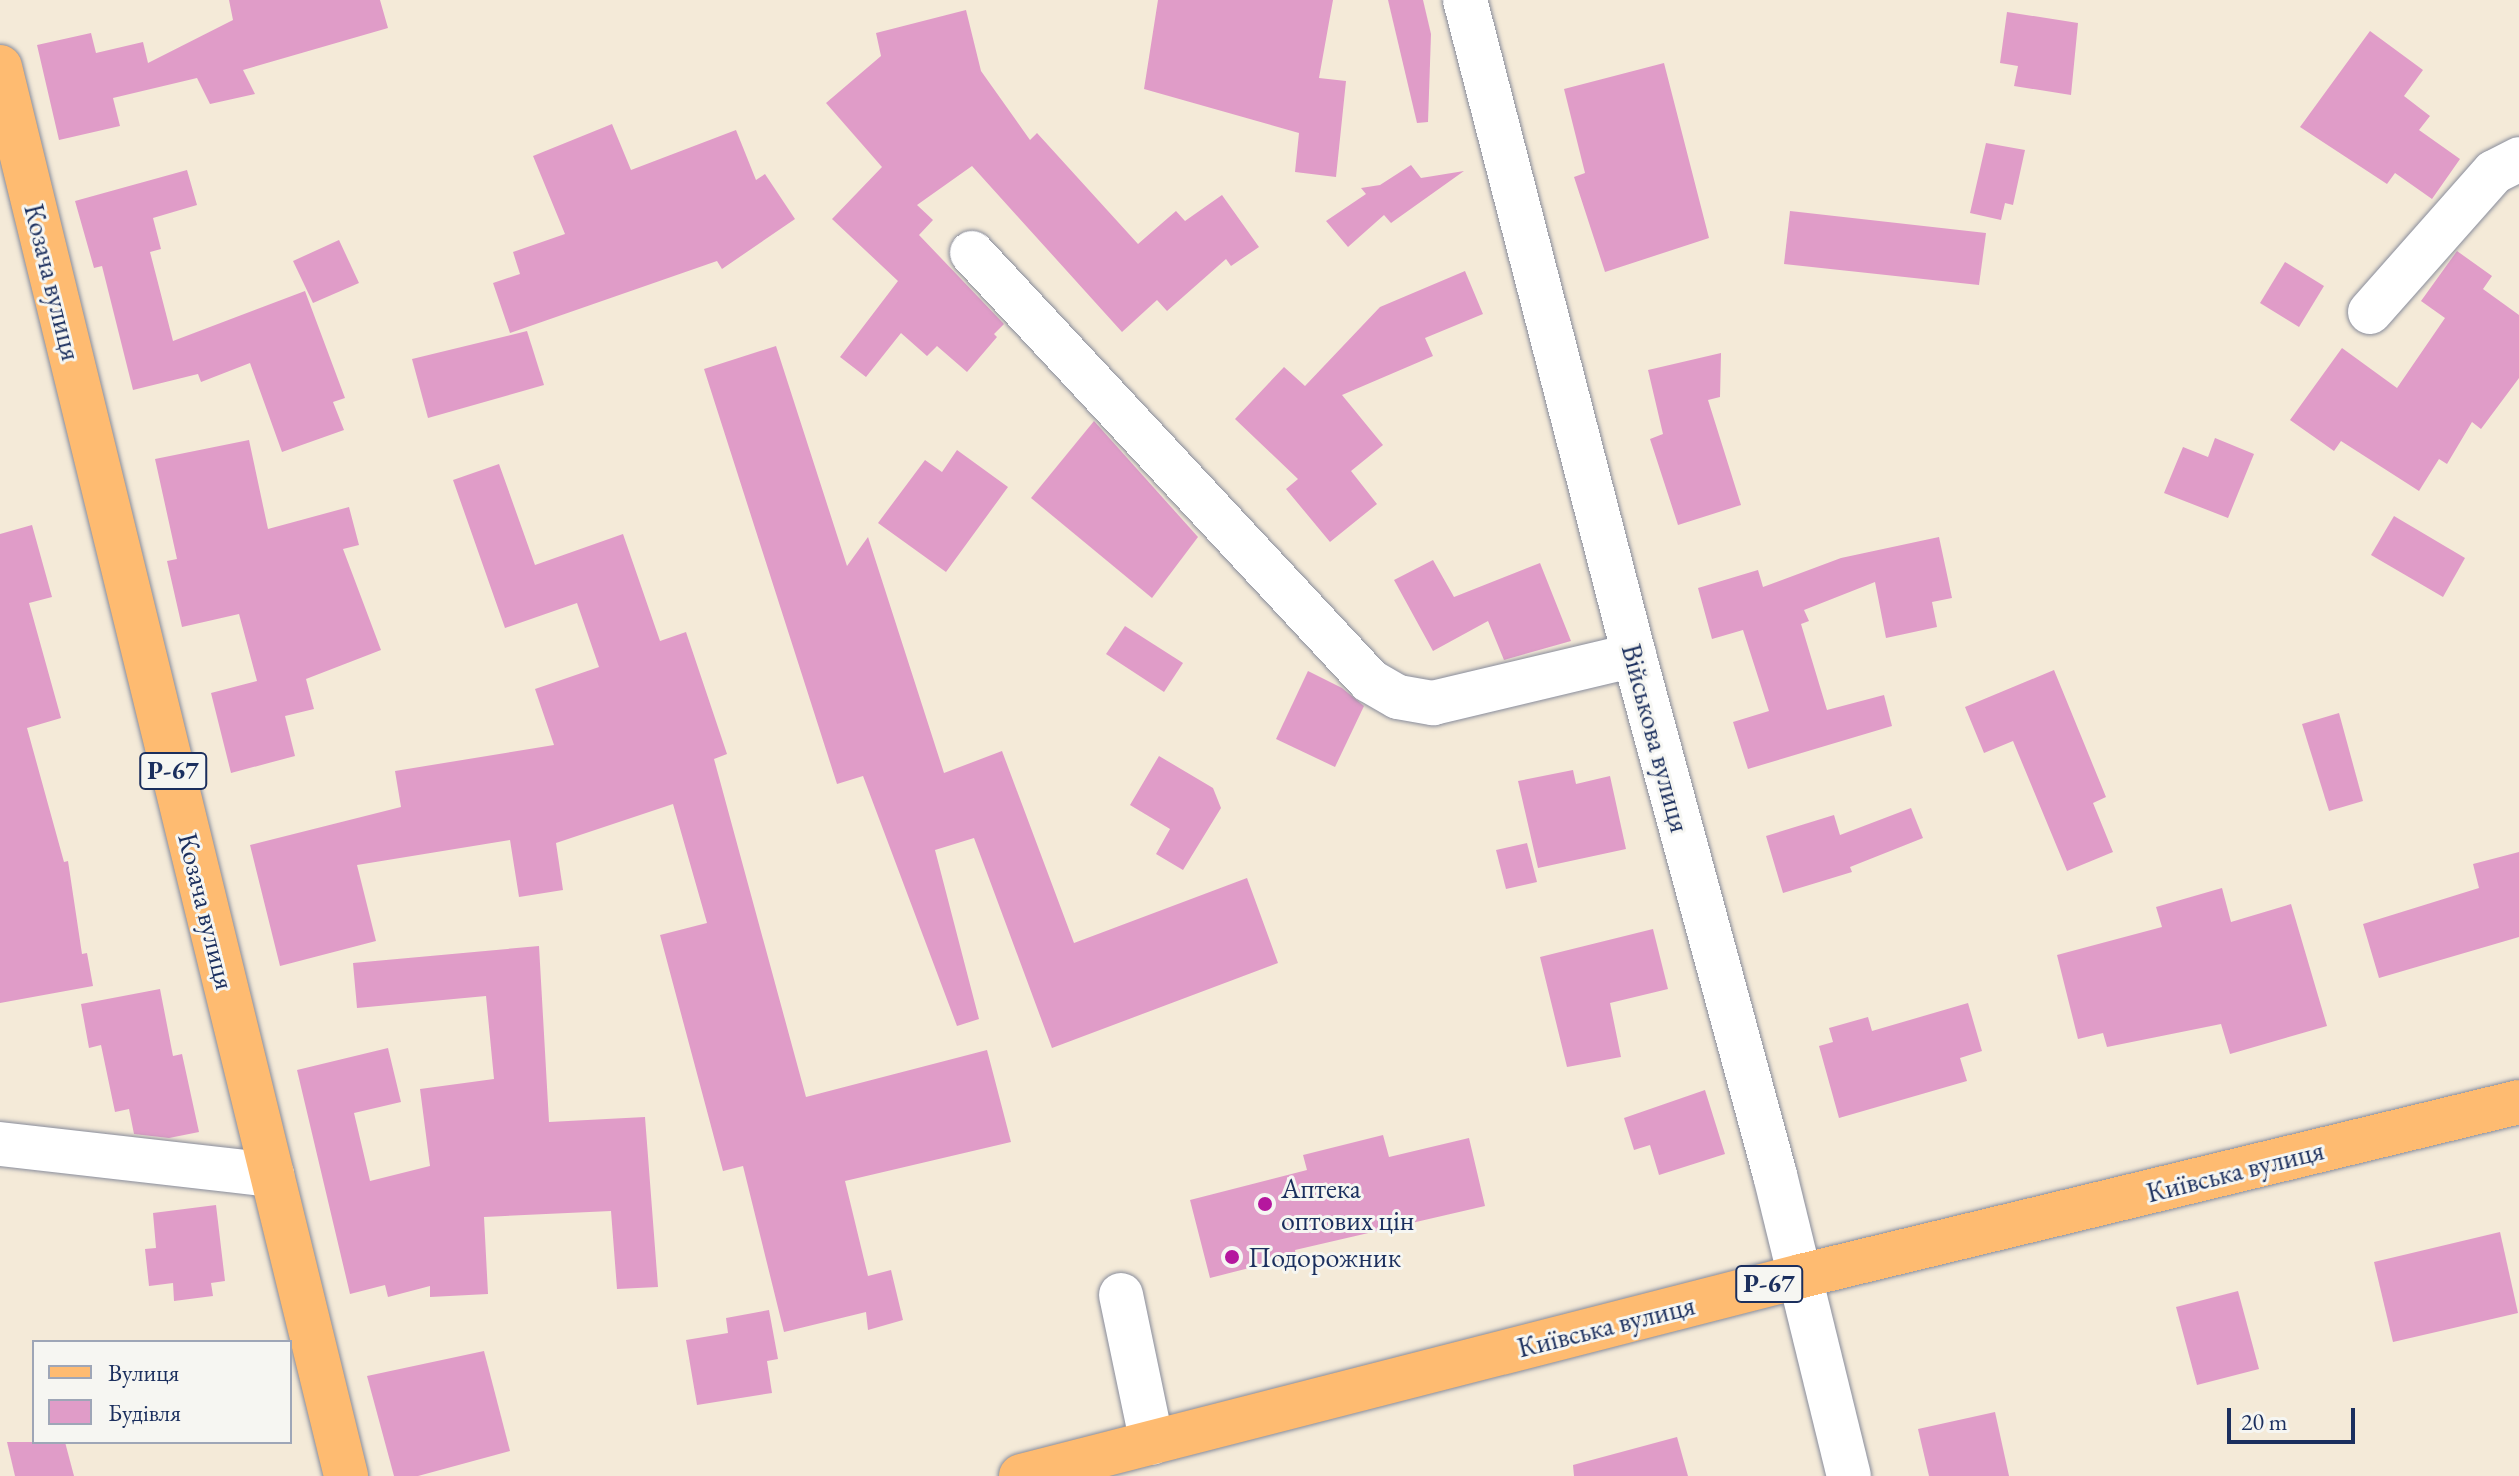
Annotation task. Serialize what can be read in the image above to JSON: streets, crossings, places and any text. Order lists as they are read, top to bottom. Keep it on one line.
{"streets":{"main road":["Козача вулиця","Р-67","Київська вулиця"],"street":["Військова вулиця"]},"crossings":[["Військова вулиця","Київська вулиця"]],"places":["Аптека оптових цін","Подорожник"],"legend":["Вулиця","Будівля"],"scale_bar":"20 m"}
